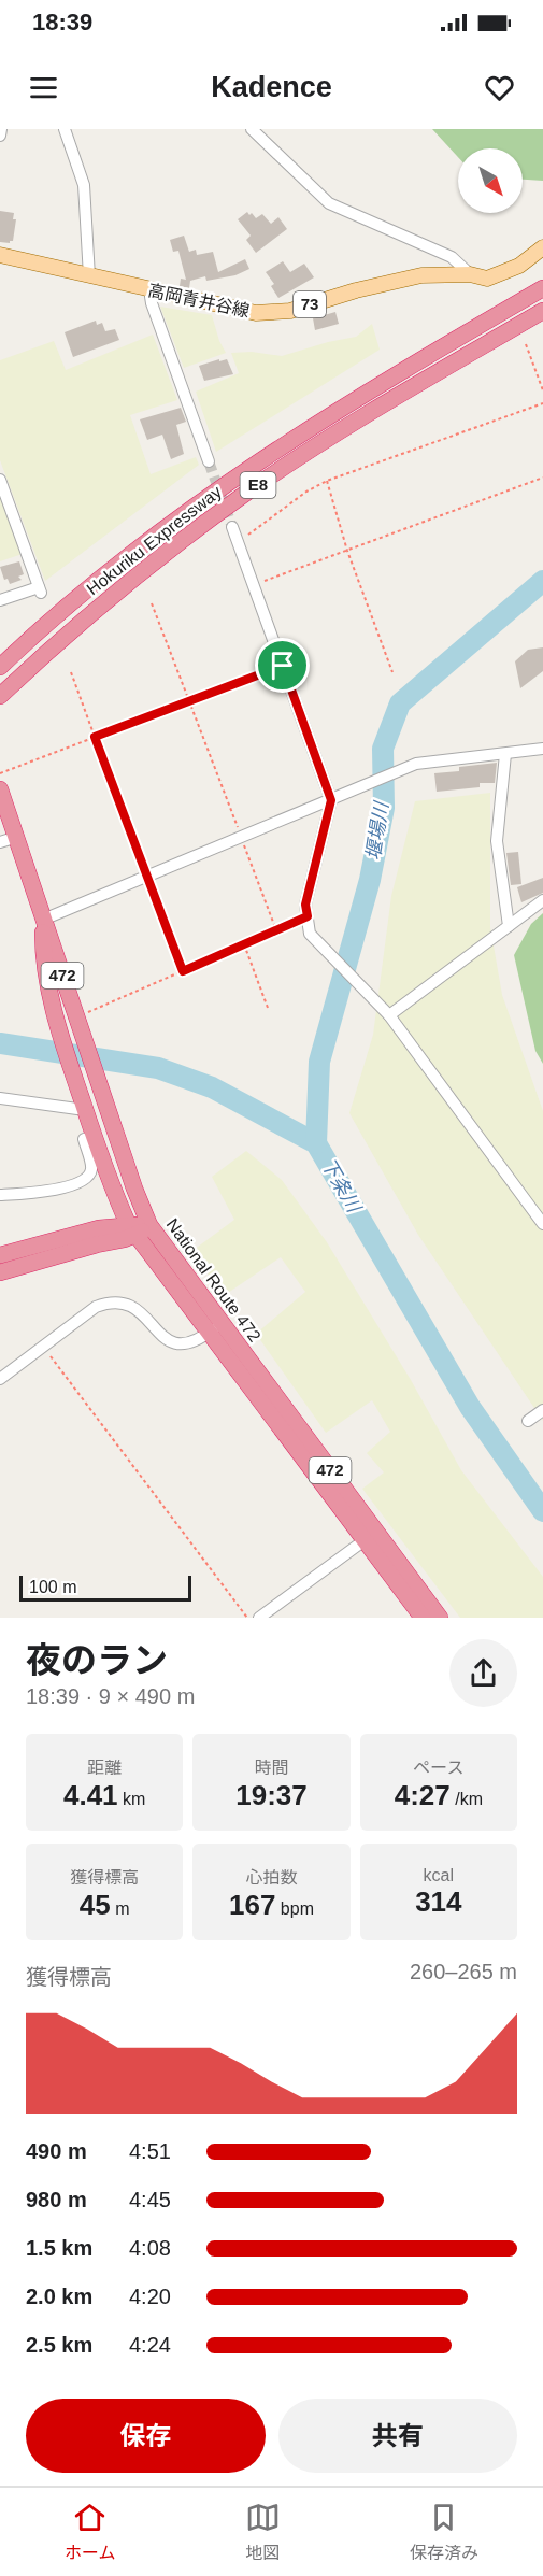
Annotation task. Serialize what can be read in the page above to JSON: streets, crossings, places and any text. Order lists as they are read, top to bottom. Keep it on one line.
{"streets":{"highway":["E8","Hokuriku Expressway","472","National Route 472"],"main road":["高岡青井谷線","73"]},"water":["堰場川","下条川"],"scale_bar":"100 m","north":"bottom right","page":{"status":"18:39","header":"Kadence","scale":"100 m","heading":["夜のラン","18:39 · 9 × 490 m"],"stats":[["距離","4.41 km"],["時間","19:37"],["ペース","4:27 /km"],["獲得標高","45 m"],["心拍数","167 bpm"],["kcal","314"]],"chart":["獲得標高","260–265 m"],"list":[{"name":"490 m","note":"4:51"},{"name":"980 m","note":"4:45"},{"name":"1.5 km","note":"4:08"},{"name":"2.0 km","note":"4:20"},{"name":"2.5 km","note":"4:24"}],"buttons":["保存","共有"],"tabs":["ホーム","地図","保存済み"]}}
